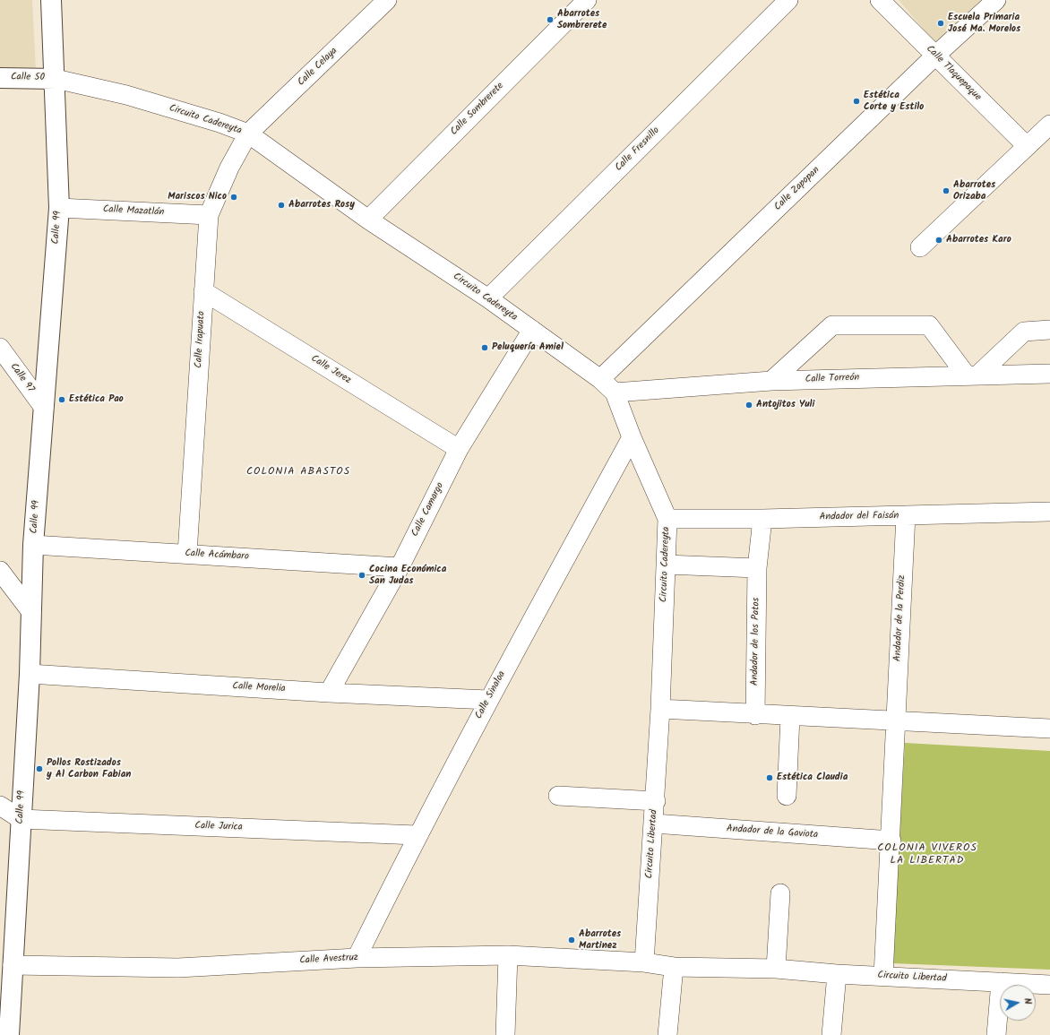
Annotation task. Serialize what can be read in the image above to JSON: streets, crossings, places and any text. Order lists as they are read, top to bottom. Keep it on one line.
{"streets":{"street":["Calle Celaya","Calle Tlaquepaque","Calle 50","Calle Sombrerete","Circuito Cadereyta","Calle Fresnillo","Calle Zapopan","Calle Mazatlán","Calle 99","Calle Irapuato","Calle Jerez","Calle 97","Calle Torreón","Calle Camargo","Andador del Faisán","Calle Acámbaro","Andador de la Perdiz","Andador de los Patos","Calle Morelia","Calle Sinaloa","Calle Jurica","Andador de la Gaviota","Circuito Libertad","Calle Avestruz"]},"crossings":[["Calle Celaya","Circuito Cadereyta"],["Calle Celaya","Calle Irapuato"],["Calle Tlaquepaque","Calle Zapopan"],["Calle 50","Circuito Cadereyta"],["Calle 50","Calle 99"],["Calle Sombrerete","Circuito Cadereyta"],["Circuito Cadereyta","Calle Fresnillo"],["Circuito Cadereyta","Calle Zapopan"],["Circuito Cadereyta","Calle 99"],["Circuito Cadereyta","Calle Irapuato"],["Circuito Cadereyta","Calle Torreón"],["Circuito Cadereyta","Calle Camargo"],["Circuito Cadereyta","Andador del Faisán"],["Circuito Cadereyta","Calle Sinaloa"],["Circuito Cadereyta","Circuito Libertad"],["Calle Mazatlán","Calle 99"],["Calle Mazatlán","Calle Irapuato"],["Calle 99","Calle 97"],["Calle 99","Calle Acámbaro"],["Calle 99","Calle Morelia"],["Calle 99","Calle Jurica"],["Calle 99","Calle Avestruz"],["Calle Irapuato","Calle Jerez"],["Calle Irapuato","Calle Acámbaro"],["Calle Jerez","Calle Camargo"],["Calle Camargo","Calle Acámbaro"],["Calle Camargo","Calle Morelia"],["Andador del Faisán","Andador de la Perdiz"],["Andador del Faisán","Andador de los Patos"],["Calle Morelia","Calle Sinaloa"],["Calle Sinaloa","Calle Jurica"],["Calle Sinaloa","Calle Avestruz"],["Andador de la Gaviota","Circuito Libertad"],["Circuito Libertad","Calle Avestruz"]],"districts":["COLONIA ABASTOS","COLONIA VIVEROS LA LIBERTAD"],"places":["Abarrotes Sombrerete","Escuela Primaria José Ma. Morelos","Estética Corte y Estilo","Abarrotes Orizaba","Mariscos Nico","Abarrotes Rosy","Abarrotes Karo","Peluquería Amiel","Estética Pao","Antojitos Yuli","Cocina Económica San Judas","Pollos Rostizados y Al Carbon Fabian","Estética Claudia","Abarrotes Martinez"],"north":"right"}
